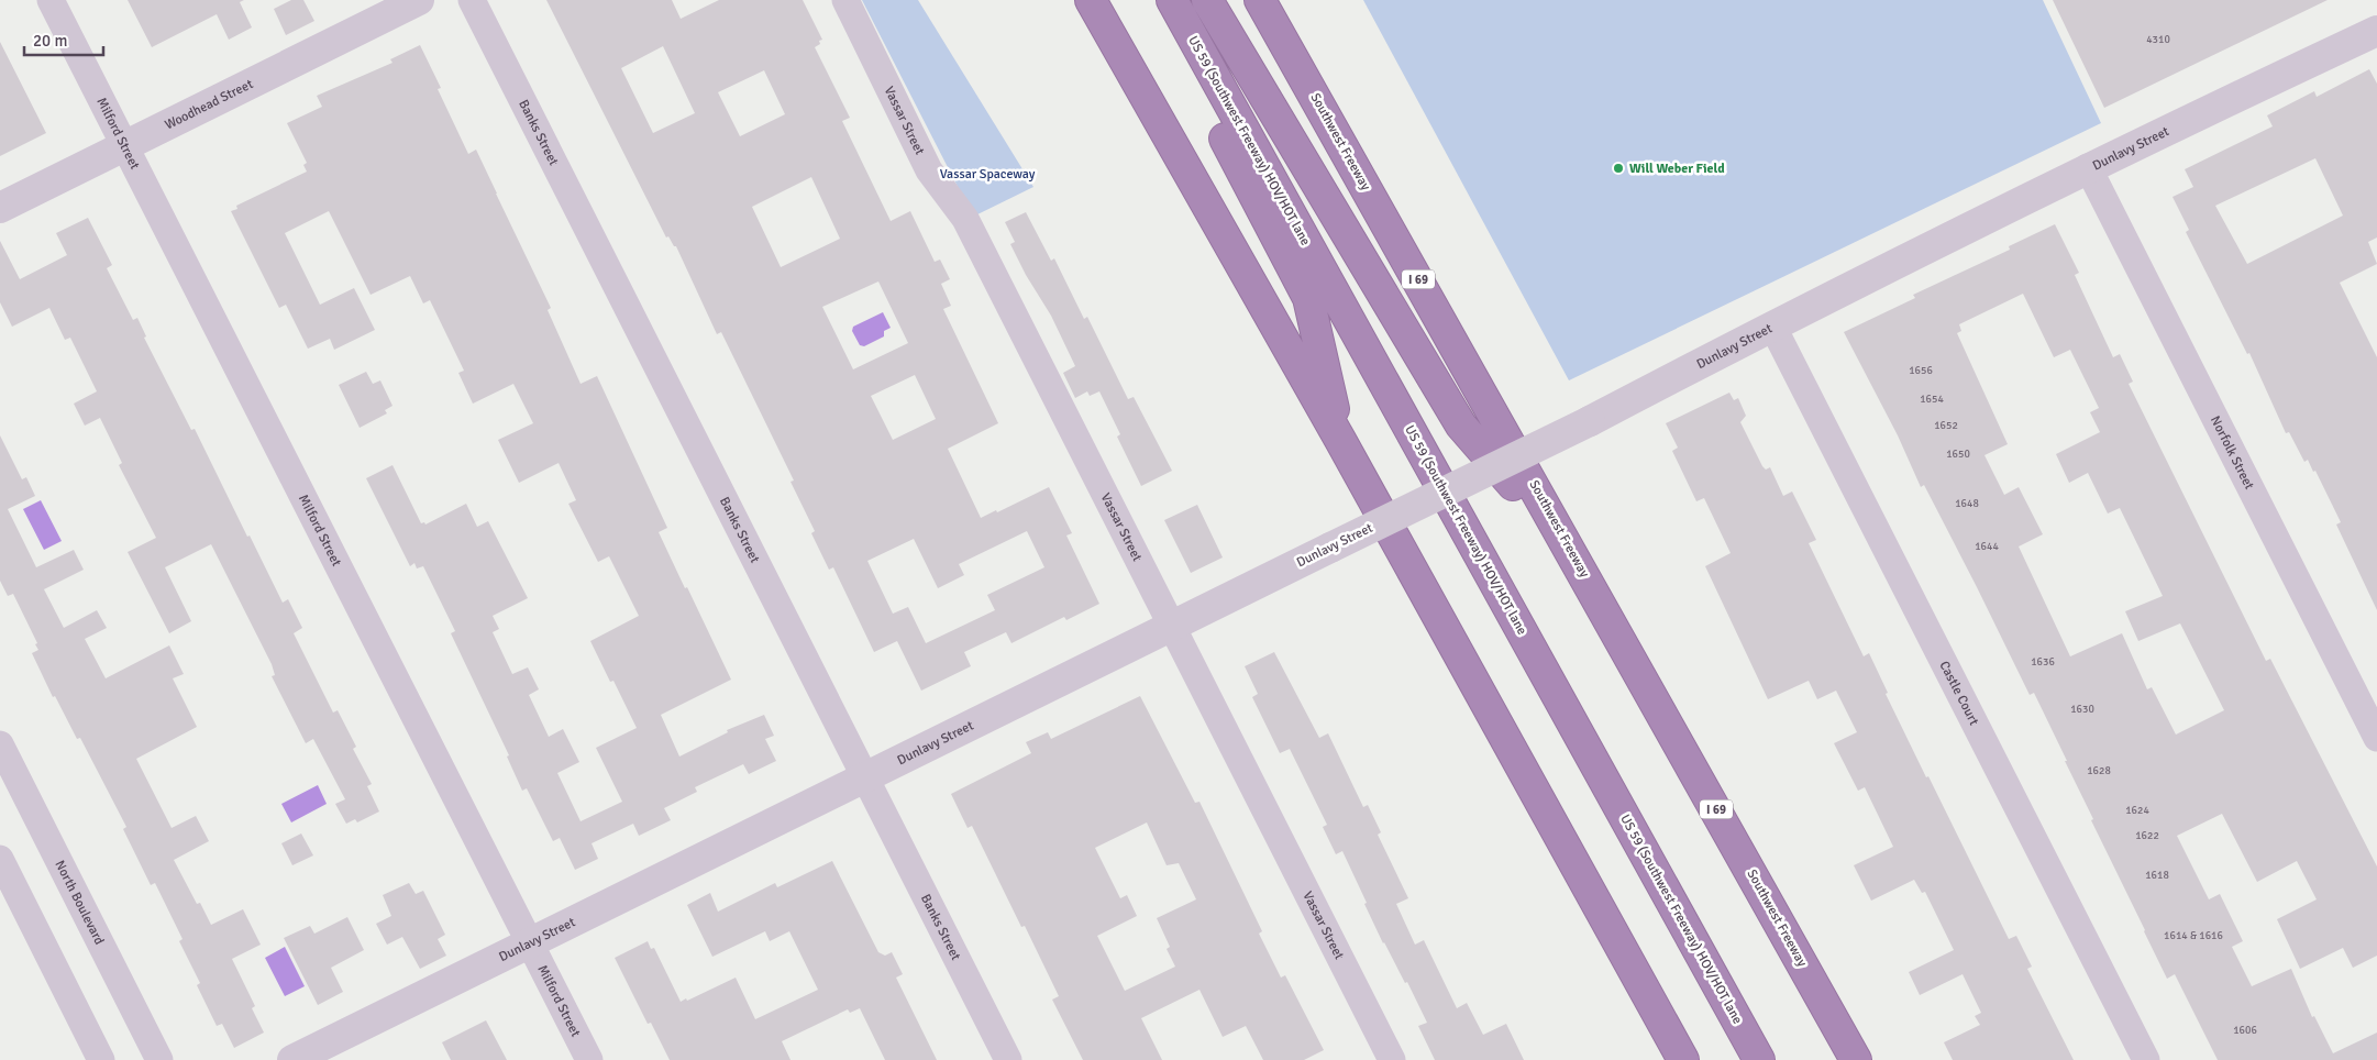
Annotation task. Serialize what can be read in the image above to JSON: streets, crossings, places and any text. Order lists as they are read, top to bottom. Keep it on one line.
{"streets":{"highway":["US 59 (Southwest Freeway) HOV/HOT lane","Southwest Freeway","I 69"],"street":["Woodhead Street","Vassar Street","Milford Street","Banks Street","Dunlavy Street","Norfolk Street","Castle Court","North Boulevard"]},"crossings":[["Woodhead Street","Milford Street"],["Vassar Street","Dunlavy Street"],["Milford Street","Dunlavy Street"],["Banks Street","Dunlavy Street"],["Dunlavy Street","Norfolk Street"],["Dunlavy Street","Castle Court"]],"parks":["Vassar Spaceway"],"places":["Will Weber Field"],"house_numbers":["4310","1656","1654","1652","1650","1648","1644","1636","1630","1628","1624","1622","1618","1614 & 1616","1606"],"scale_bar":"20 m"}
